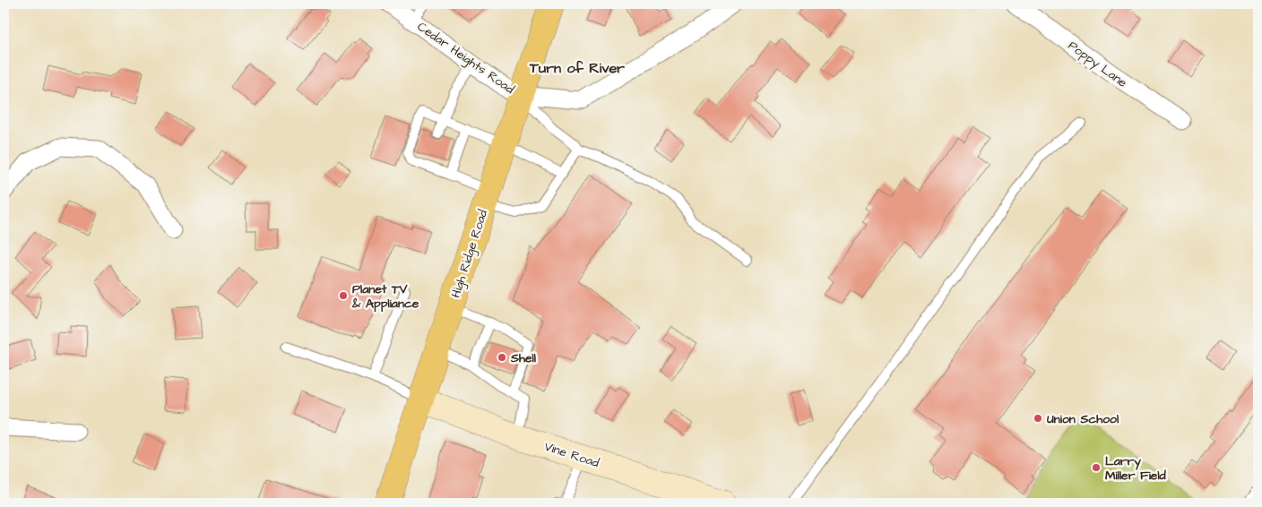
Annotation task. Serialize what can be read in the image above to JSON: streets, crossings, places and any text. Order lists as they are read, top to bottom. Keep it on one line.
{"streets":{"main road":["High Ridge Road"],"street":["Cedar Heights Road","Poppy Lane","Vine Road"]},"crossings":[["Cedar Heights Road","High Ridge Road"],["High Ridge Road","Vine Road"]],"districts":["Turn of River"],"places":["Planet TV & Appliance","Shell","Union School","Larry Miller Field"]}
